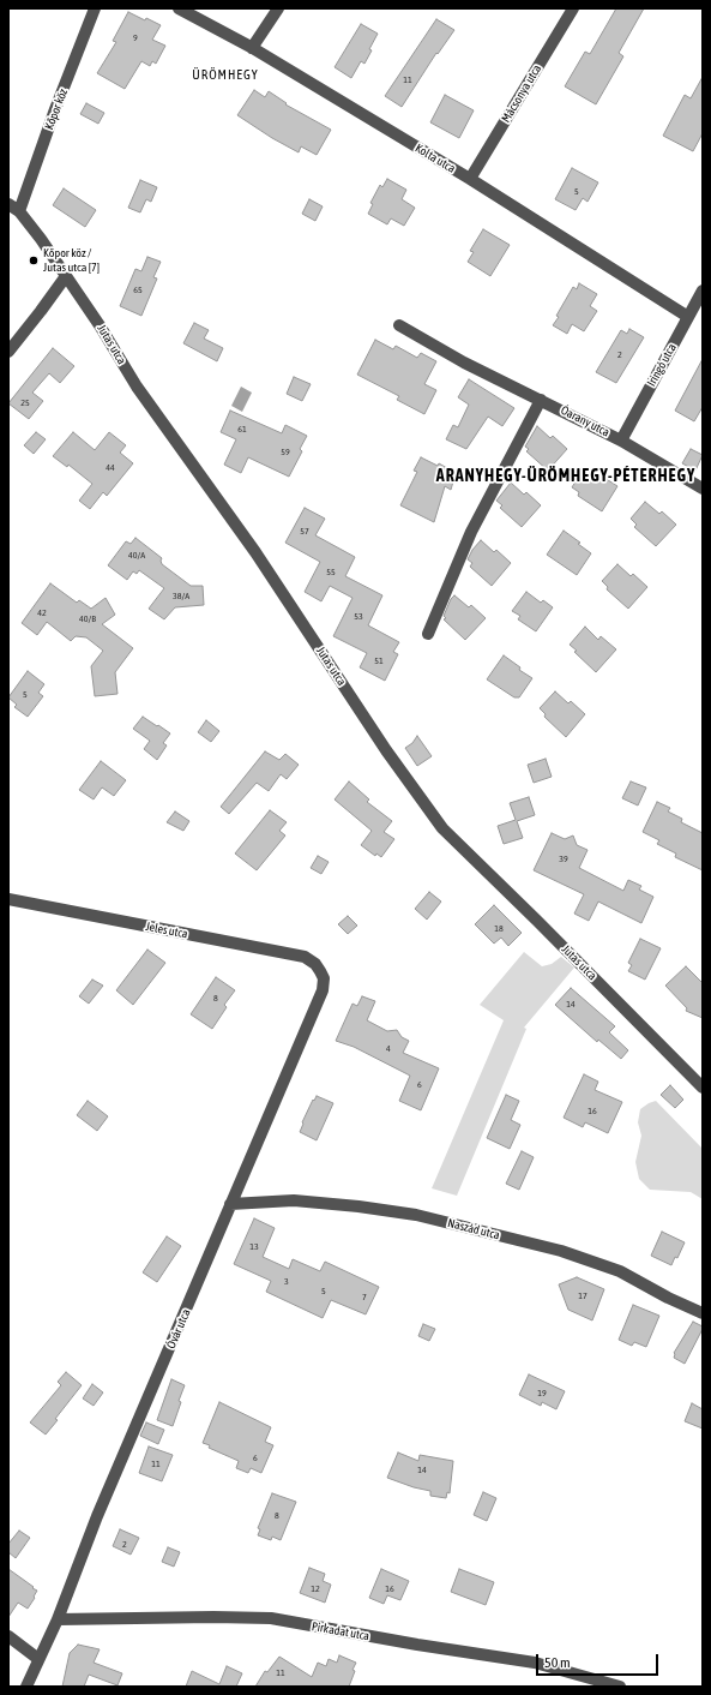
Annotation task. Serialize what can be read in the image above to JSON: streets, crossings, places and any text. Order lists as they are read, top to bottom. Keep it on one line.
{"streets":{"street":["Mácsonya utca","Kőpor köz","Kolta utca","Jutas utca","Iringó utca","Óarany utca","Jeles utca","Naszád utca","Óvár utca","Pirkadat utca"]},"crossings":[["Mácsonya utca","Kolta utca"],["Kőpor köz","Jutas utca"],["Kolta utca","Iringó utca"],["Iringó utca","Óarany utca"],["Jeles utca","Óvár utca"],["Naszád utca","Óvár utca"],["Óvár utca","Pirkadat utca"]],"districts":["ÜRÖMHEGY","ARANYHEGY-ÜRÖMHEGY-PÉTERHEGY"],"places":["Kőpor köz / Jutas utca [7]"],"house_numbers":["9","11","5","65","2","25","61","59","44","57","40/A","55","38/A","42","53","40/B","51","5","39","18","8","14","4","6","16","13","3","5","17","7","19","6","11","14","8","2","12","16","11"],"scale_bar":"50 m"}
